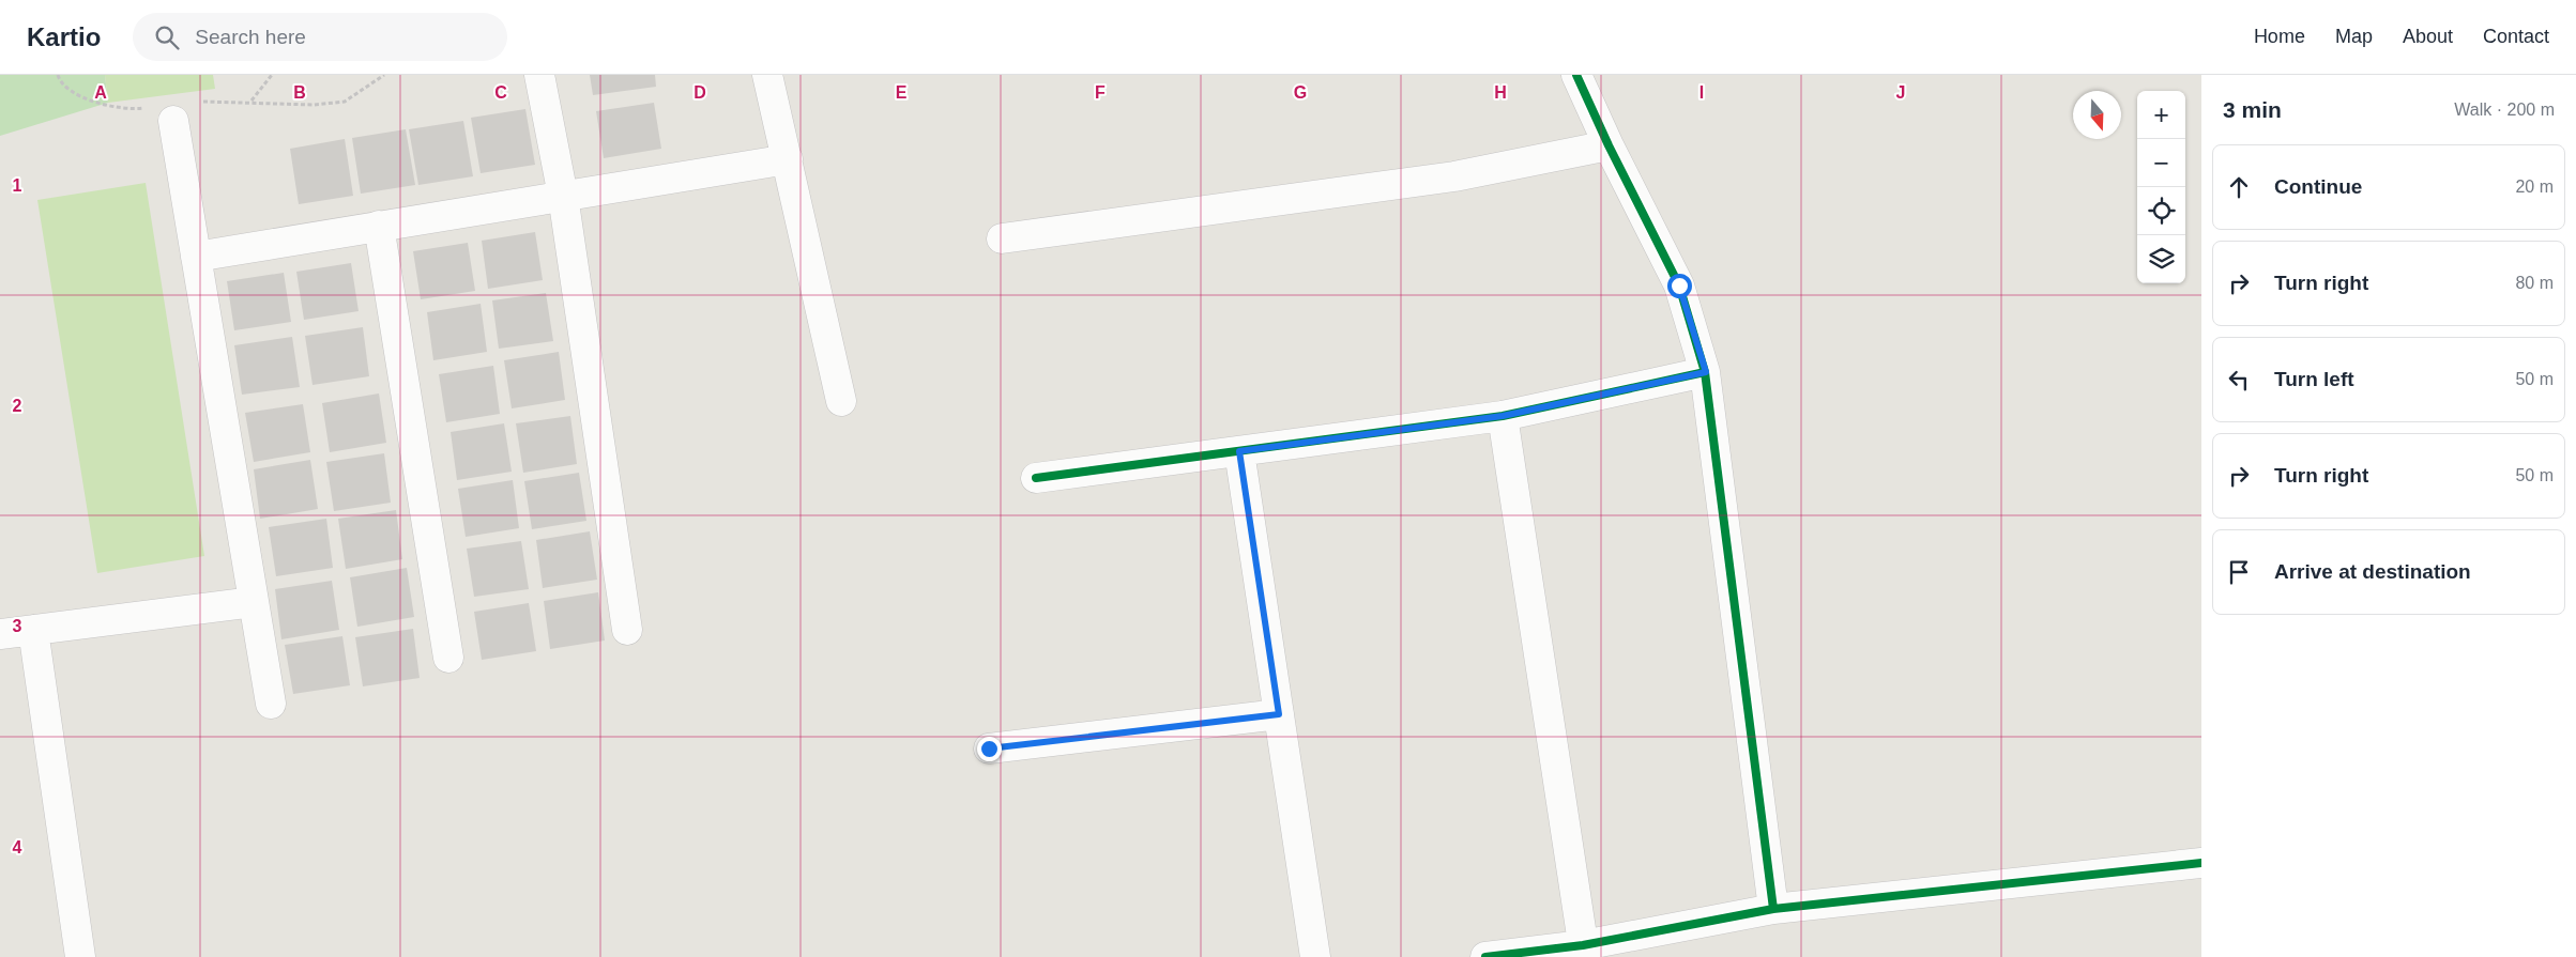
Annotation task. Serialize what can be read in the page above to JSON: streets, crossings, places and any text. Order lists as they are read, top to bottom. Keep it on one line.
{"north":"bottom","page":{"header":"Kartio","search":"Search here","nav":["Home","Map","About","Contact"],"heading":["3 min","Walk · 200 m"],"map_buttons":["+","−"],"list":[["Continue","20 m"],["Turn right","80 m"],["Turn left","50 m"],["Turn right","50 m"],"Arrive at destination"]},"grid":{"columns":["A","B","C","D","E","F","G","H","I","J"],"rows":["1","2","3","4"]}}
